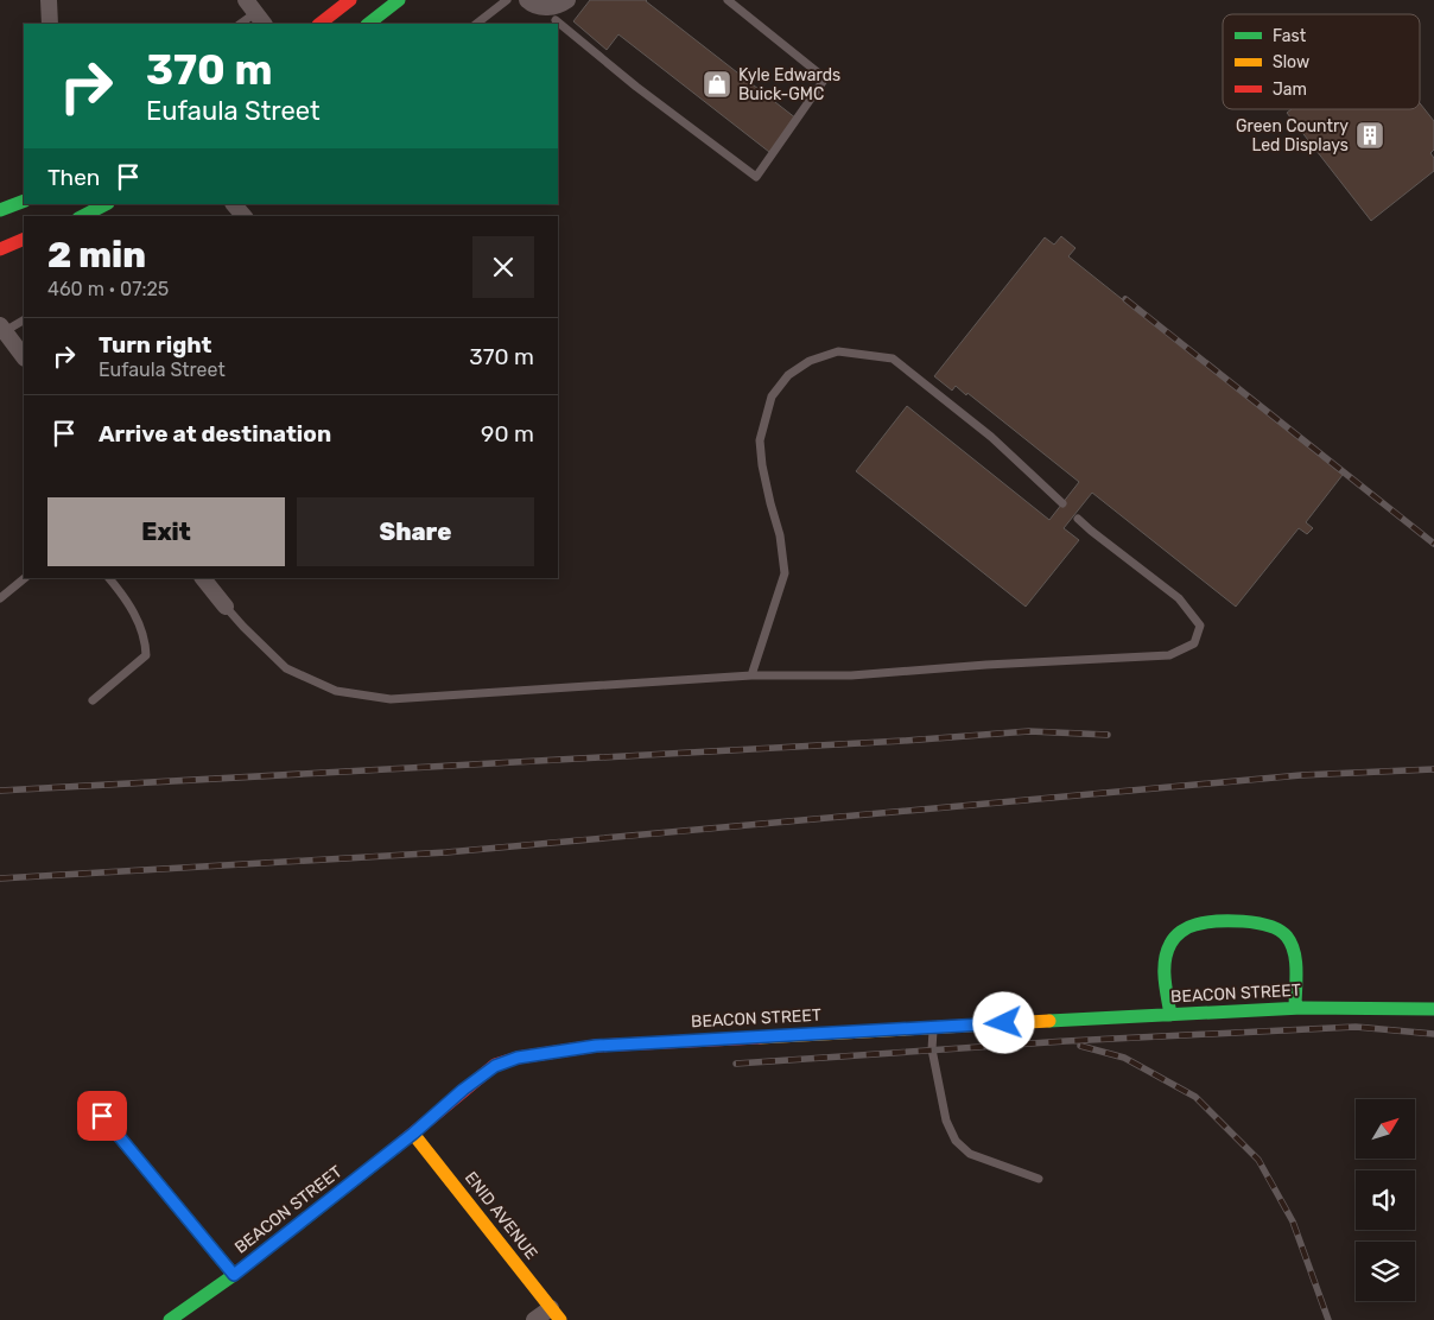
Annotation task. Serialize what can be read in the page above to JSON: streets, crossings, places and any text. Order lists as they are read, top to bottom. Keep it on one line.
{"streets":{"street":["BEACON STREET","ENID AVENUE"]},"crossings":[["BEACON STREET","ENID AVENUE"]],"places":{"shop":["Kyle Edwards Buick-GMC"],"building":["Green Country Led Displays"]},"legend":["Fast","Slow","Jam"],"north":"top right","page":{"turn":["370 m","Eufaula Street"],"then":"Then","heading":["2 min","460 m · 07:25"],"list":[{"name":"Turn right","note":"Eufaula Street","value":"370 m"},{"name":"Arrive at destination","value":"90 m"}],"buttons":["Exit","Share"]}}
